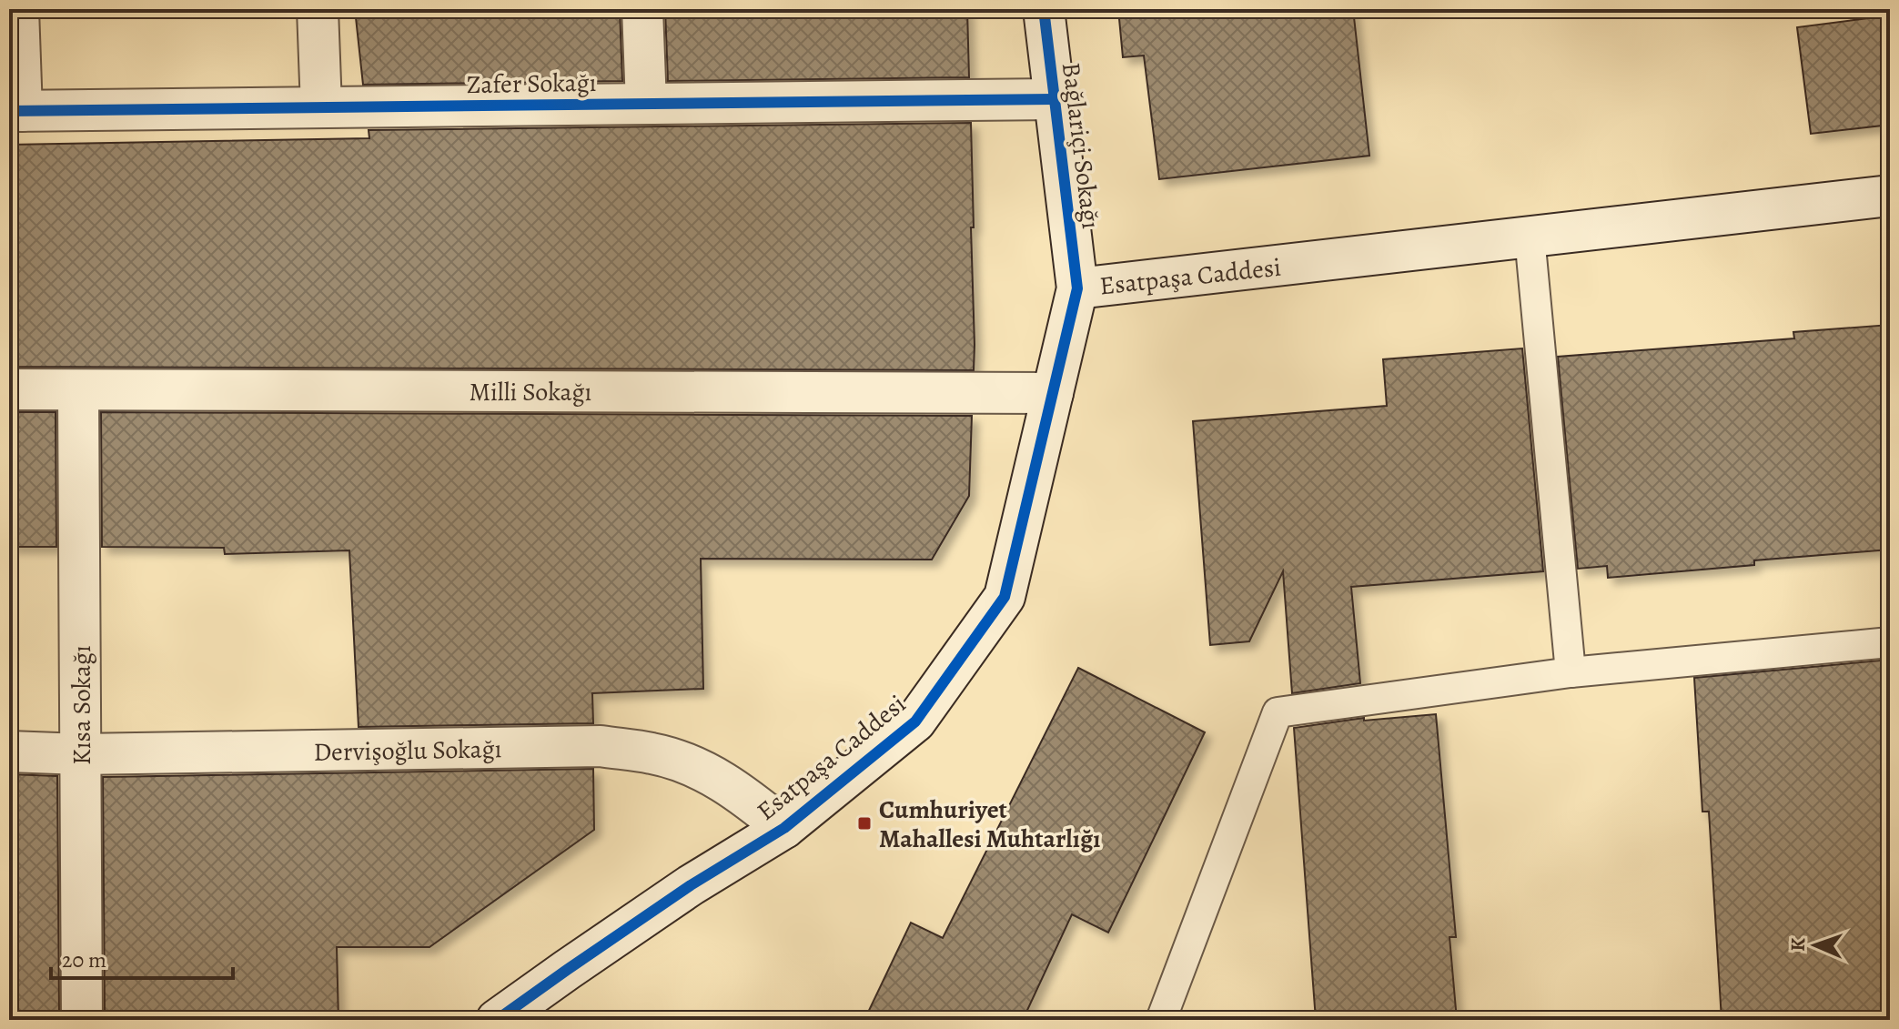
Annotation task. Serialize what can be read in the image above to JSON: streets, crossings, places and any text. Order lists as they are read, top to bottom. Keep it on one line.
{"streets":{"street":["Zafer Sokağı","Bağlariçi Sokağı","Esatpaşa Caddesi","Milli Sokağı","Kısa Sokağı","Dervişoğlu Sokağı"]},"crossings":[["Zafer Sokağı","Bağlariçi Sokağı"],["Bağlariçi Sokağı","Esatpaşa Caddesi"],["Esatpaşa Caddesi","Milli Sokağı"],["Esatpaşa Caddesi","Dervişoğlu Sokağı"],["Milli Sokağı","Kısa Sokağı"],["Kısa Sokağı","Dervişoğlu Sokağı"]],"places":{"transit":["Cumhuriyet Mahallesi Muhtarlığı"]},"scale_bar":"20 m","north":"left"}
